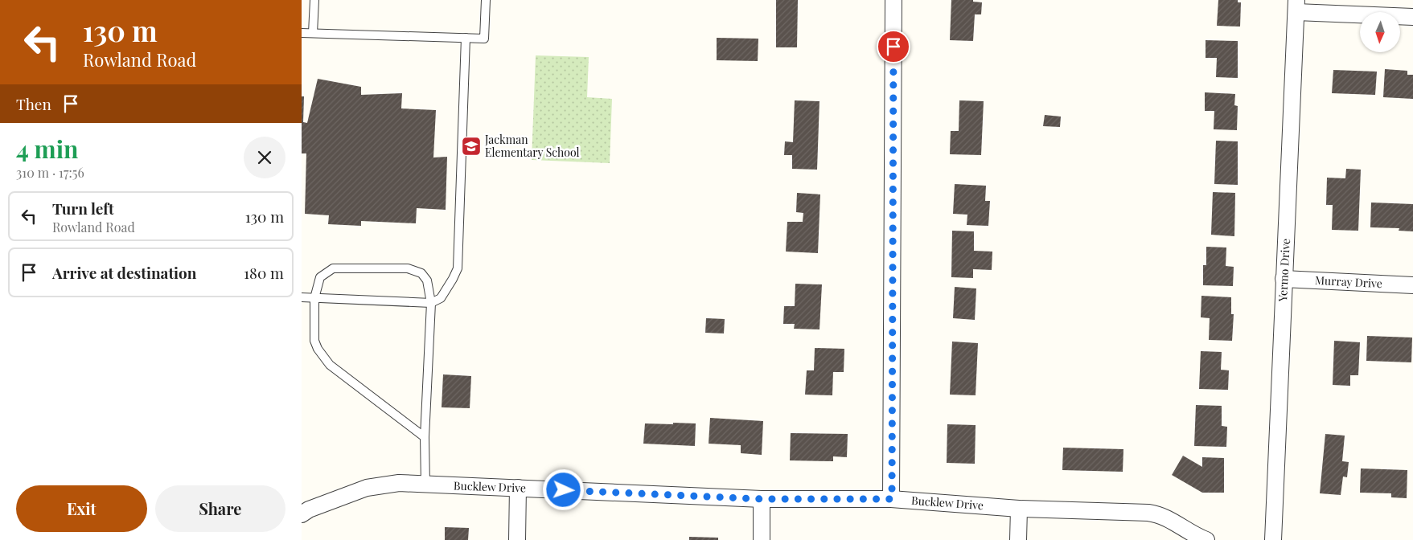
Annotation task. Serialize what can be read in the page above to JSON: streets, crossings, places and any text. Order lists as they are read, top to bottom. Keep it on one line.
{"streets":{"street":["Yermo Drive","Murray Drive","Bucklew Drive"]},"crossings":[["Yermo Drive","Murray Drive"]],"places":{"school or university":["Jackman Elementary School"]},"north":"bottom","page":{"turn":["130 m","Rowland Road"],"then":"Then","heading":["4 min","310 m · 17:56"],"list":[{"name":"Turn left","note":"Rowland Road","value":"130 m"},{"name":"Arrive at destination","value":"180 m"}],"buttons":["Exit","Share"]}}
